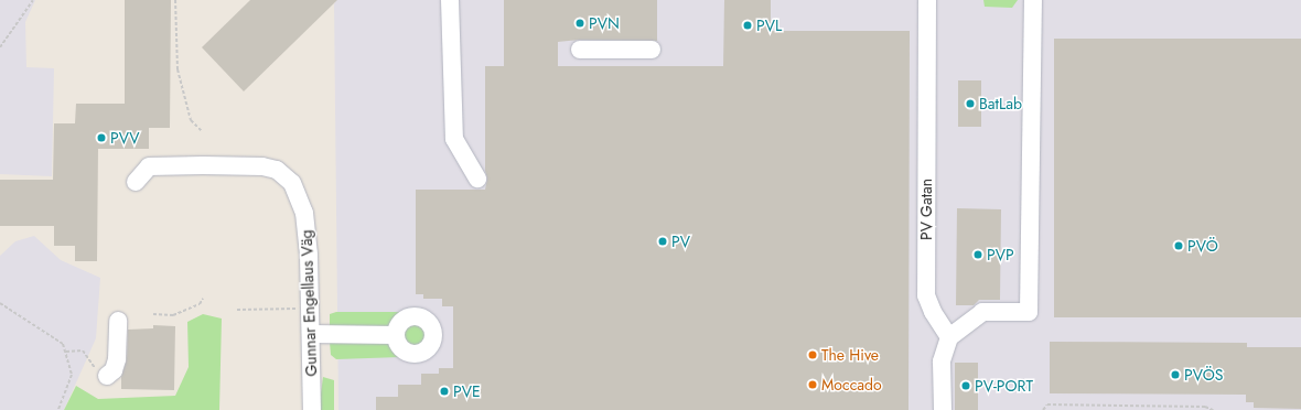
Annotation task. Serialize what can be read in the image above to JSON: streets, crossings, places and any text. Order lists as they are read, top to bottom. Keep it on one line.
{"streets":{"street":["PV Gatan","Gunnar Engellaus Väg"]},"places":["PVN","PVL","BatLab","PVV","PV","PVÖ","PVP","The Hive","PVÖS","Moccado","PV-PORT","PVE"]}
